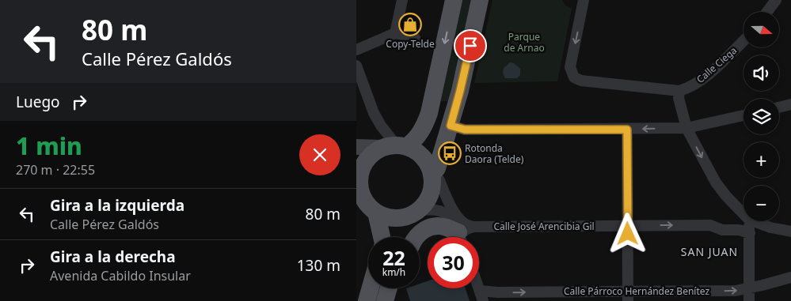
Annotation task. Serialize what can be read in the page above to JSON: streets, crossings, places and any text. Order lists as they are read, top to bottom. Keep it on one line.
{"streets":{"street":["Calle Ciega","Calle José Arencibia Gil","Calle Párroco Hernández Benítez"]},"one_way":["Calle Párroco Hernández Benítez"],"districts":["SAN JUAN"],"parks":["Parque de Arnao"],"places":{"shop":["Copy-Telde"],"bus stop":["Rotonda Daora (Telde)"]},"north":"right","page":{"turn":["80 m","Calle Pérez Galdós"],"map_buttons":["+","−"],"then":"Luego","heading":["1 min","270 m · 22:55"],"list":[{"name":"Gira a la izquierda","note":"Calle Pérez Galdós","value":"80 m"},{"name":"Gira a la derecha","note":"Avenida Cabildo Insular","value":"130 m"}],"speed":"22 km/h","limit":"30"}}
